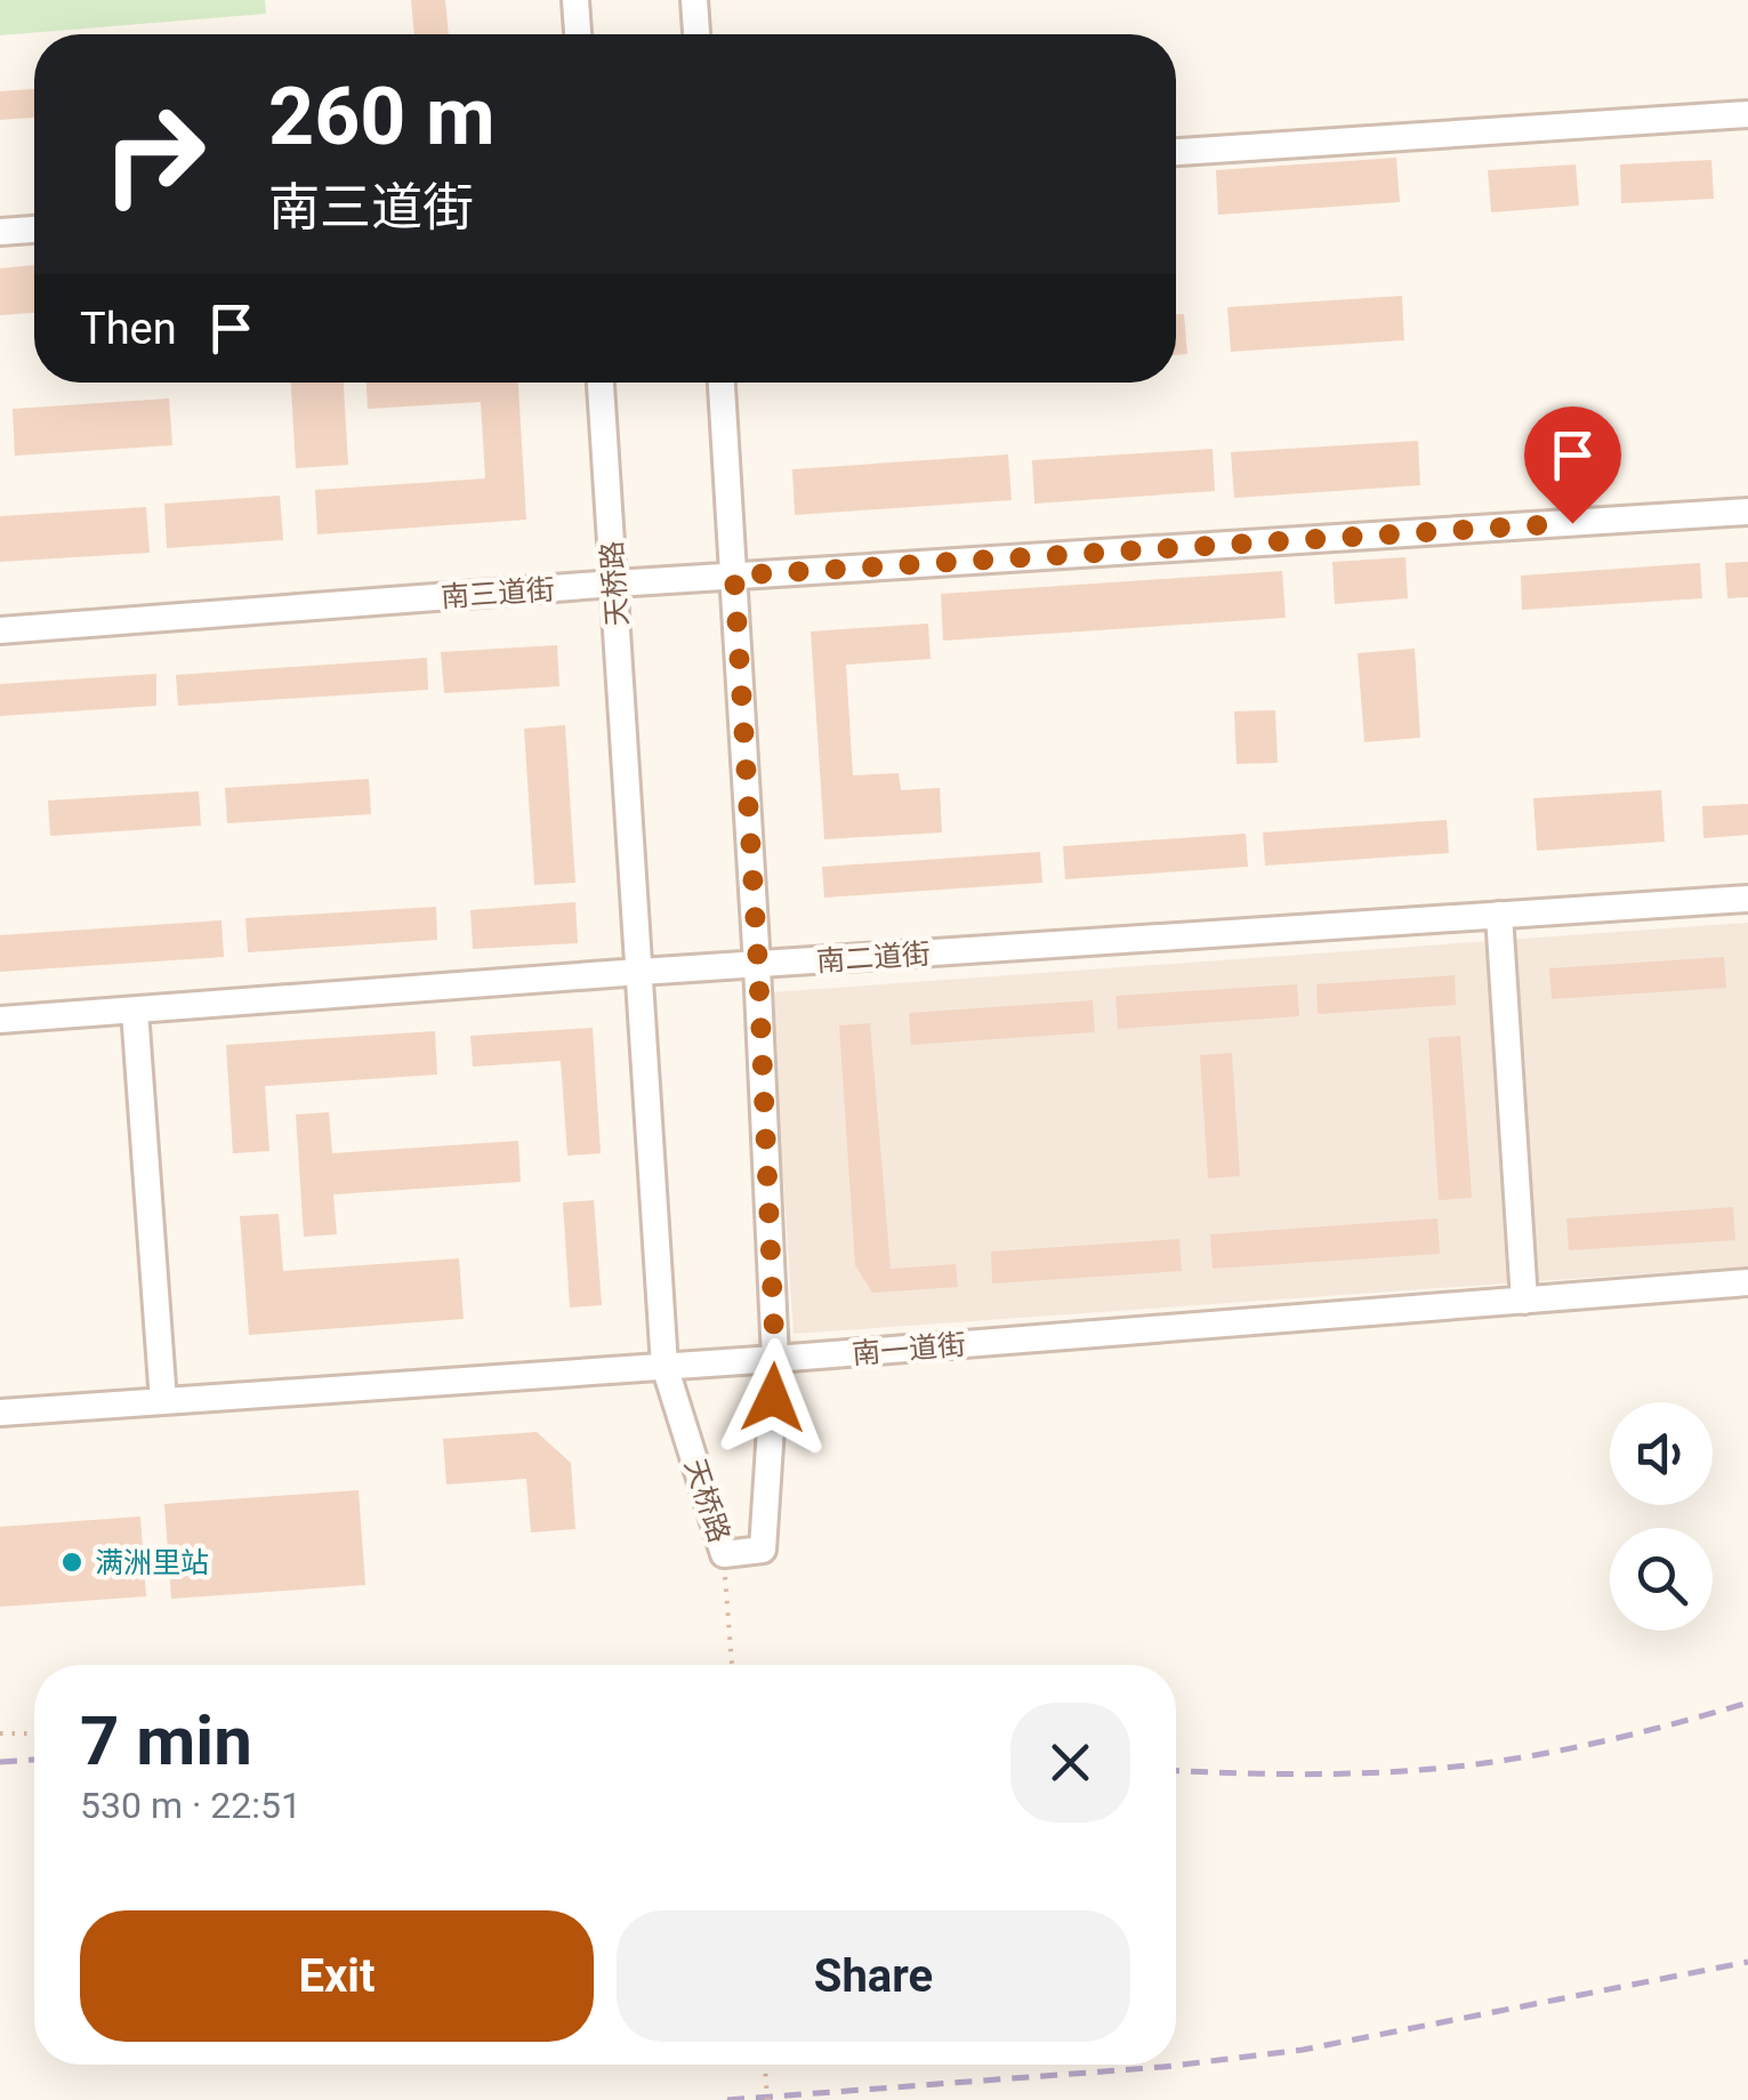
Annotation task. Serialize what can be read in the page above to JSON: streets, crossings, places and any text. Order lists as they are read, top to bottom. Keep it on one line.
{"streets":{"street":["天桥路","南三道街","南二道街","南一道街"]},"crossings":[["天桥路","南三道街"],["天桥路","南二道街"],["天桥路","南一道街"]],"places":["满洲里站"],"page":{"turn":["260 m","南三道街"],"then":"Then","heading":["7 min","530 m · 22:51"],"buttons":["Exit","Share"]}}
